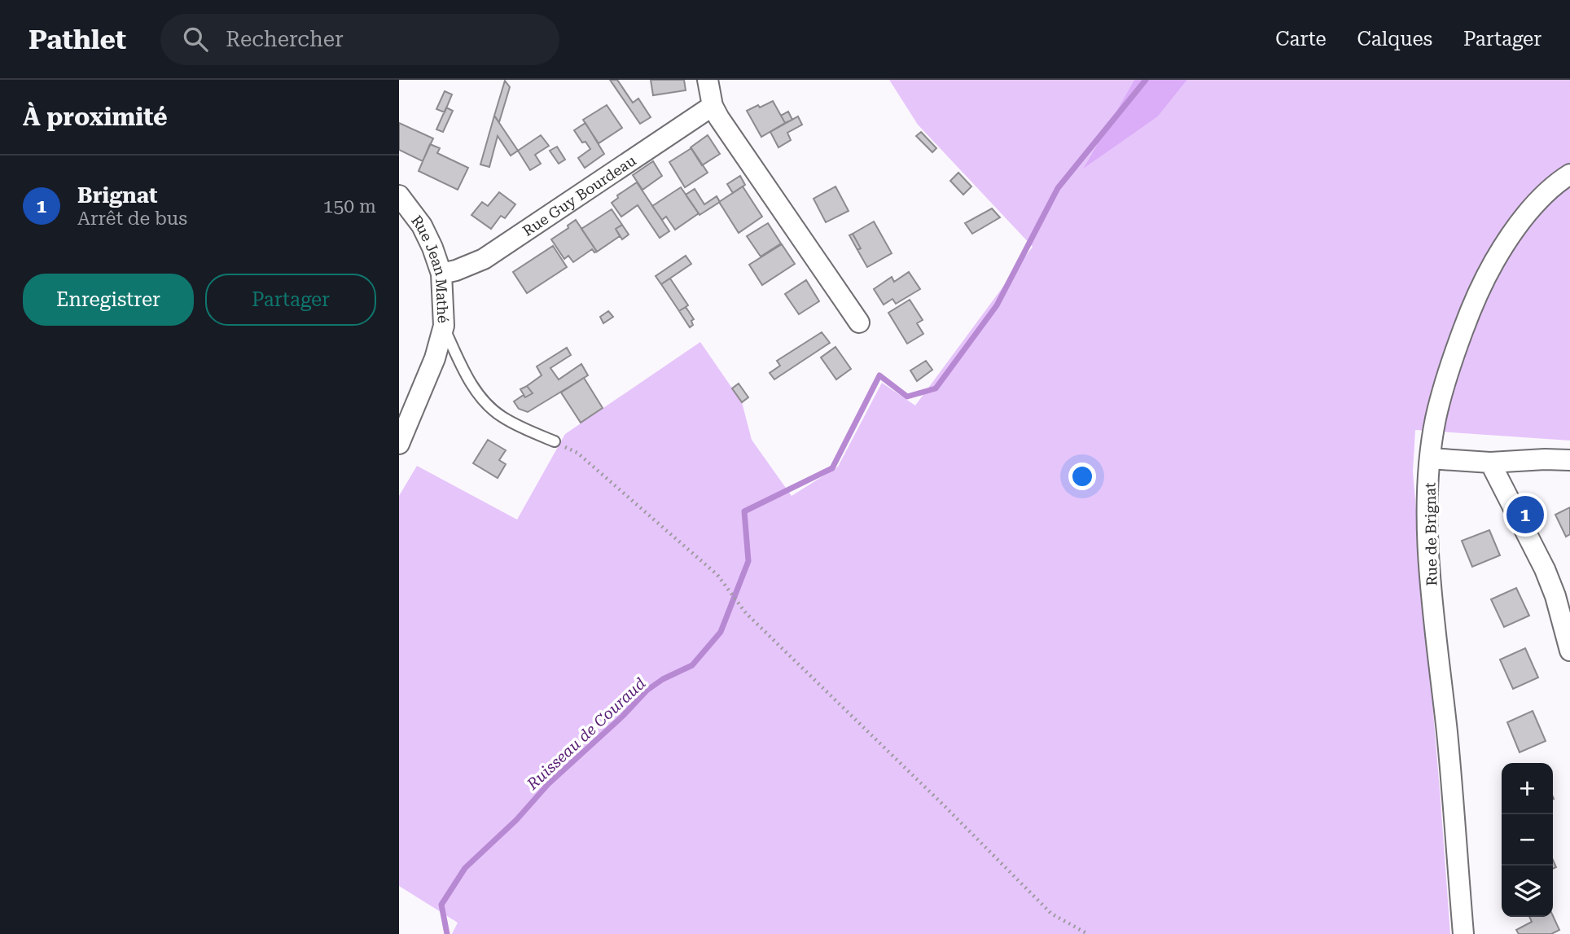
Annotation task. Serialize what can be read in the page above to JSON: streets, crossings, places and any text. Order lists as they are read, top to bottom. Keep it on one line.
{"streets":{"street":["Rue Guy Bourdeau","Rue Jean Mathé","Rue de Brignat"]},"crossings":[["Rue Guy Bourdeau","Rue Jean Mathé"]],"water":["Ruisseau de Couraud"],"page":{"header":"Pathlet","search":"Rechercher","nav":["Carte","Calques","Partager"],"heading":"À proximité","list":[{"mark":"1","name":"Brignat","note":"Arrêt de bus","value":"150 m"}],"buttons":["Enregistrer","Partager"],"pins":"1","map_buttons":["+","−"]}}
